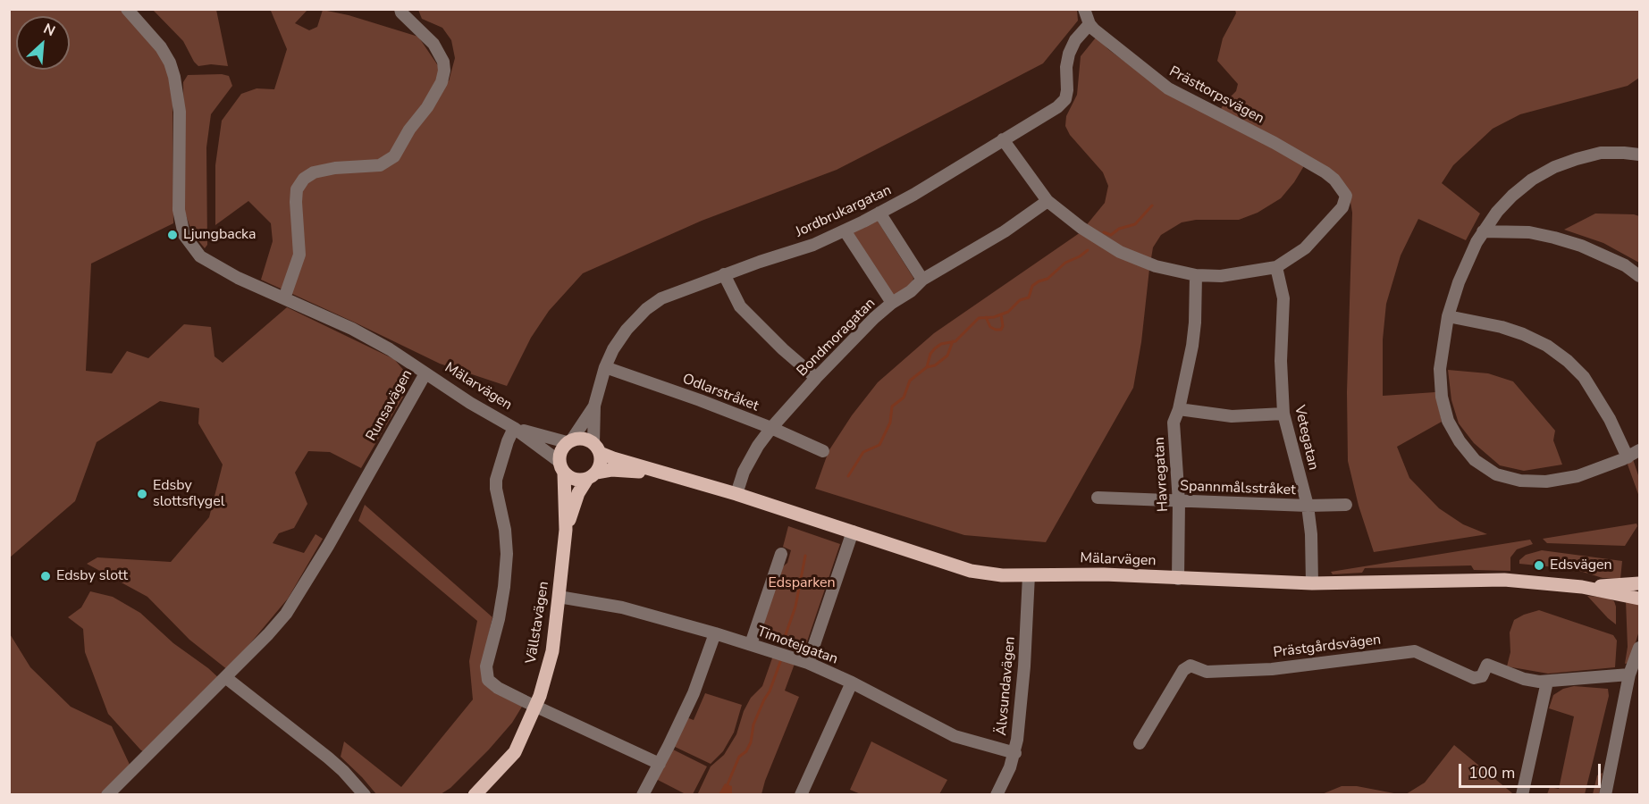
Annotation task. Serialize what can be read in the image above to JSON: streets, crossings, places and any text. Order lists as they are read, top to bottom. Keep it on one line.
{"streets":{"main road":["Mälarvägen","Vällstavägen"],"street":["Prästtorpsvägen","Jordbrukargatan","Bondmoragatan","Odlarstråket","Runsavägen","Vetegatan","Havregatan","Spannmålsstråket","Timotejgatan","Prästgårdsvägen","Älvsundavägen"]},"crossings":[["Prästtorpsvägen","Jordbrukargatan"],["Prästtorpsvägen","Vetegatan"],["Jordbrukargatan","Mälarvägen"],["Jordbrukargatan","Odlarstråket"],["Jordbrukargatan","Vällstavägen"],["Bondmoragatan","Mälarvägen"],["Bondmoragatan","Odlarstråket"],["Mälarvägen","Runsavägen"],["Mälarvägen","Vetegatan"],["Mälarvägen","Havregatan"],["Mälarvägen","Vällstavägen"],["Mälarvägen","Älvsundavägen"],["Vetegatan","Spannmålsstråket"],["Havregatan","Spannmålsstråket"],["Vällstavägen","Timotejgatan"],["Timotejgatan","Älvsundavägen"]],"parks":["Edsparken"],"places":["Ljungbacka","Edsby slottsflygel","Edsvägen","Edsby slott"],"scale_bar":"100 m","north":"top right"}
